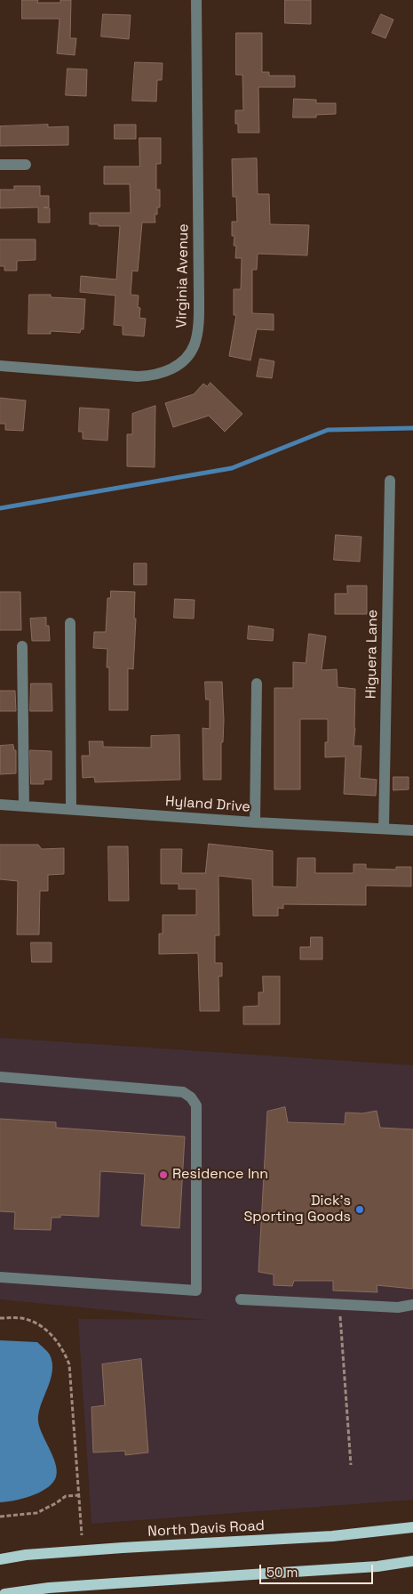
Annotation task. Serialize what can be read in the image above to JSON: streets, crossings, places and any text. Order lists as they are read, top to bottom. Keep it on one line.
{"streets":{"main road":["North Davis Road"],"street":["Virginia Avenue","Higuera Lane","Hyland Drive"]},"crossings":[["Higuera Lane","Hyland Drive"]],"places":["Residence Inn","Dick's Sporting Goods"],"scale_bar":"50 m"}
